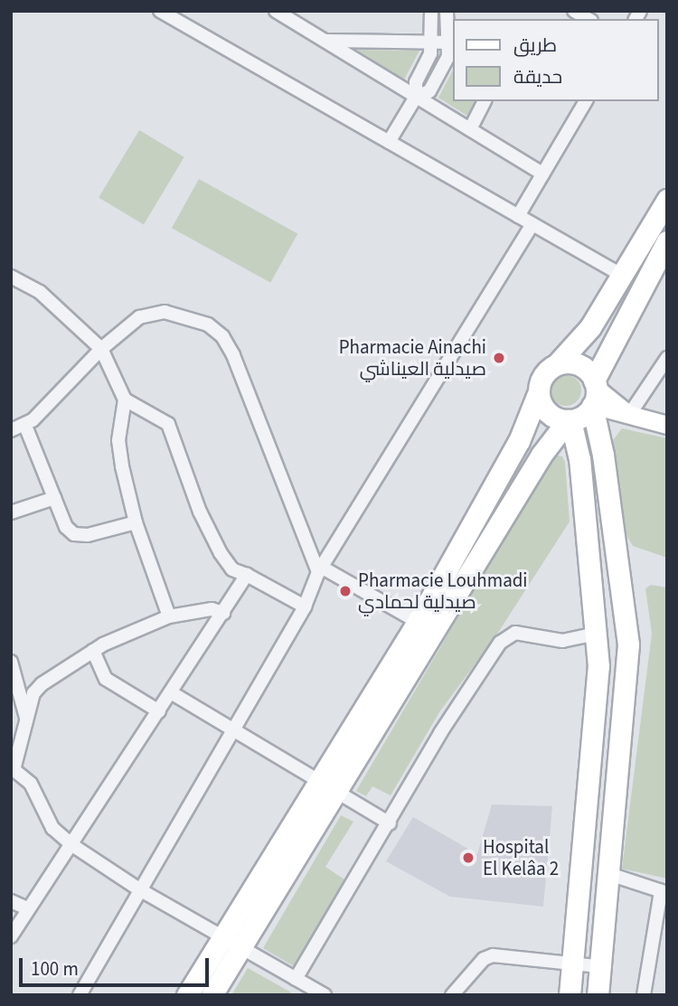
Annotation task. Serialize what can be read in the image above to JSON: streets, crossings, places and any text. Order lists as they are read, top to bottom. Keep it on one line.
{"places":["Pharmacie Ainachi صيدلية العيناشي","Pharmacie Louhmadi صيدلية لحمادي","Hospital El Kelâa 2"],"legend":["طريق","حديقة"],"scale_bar":"100 m"}
